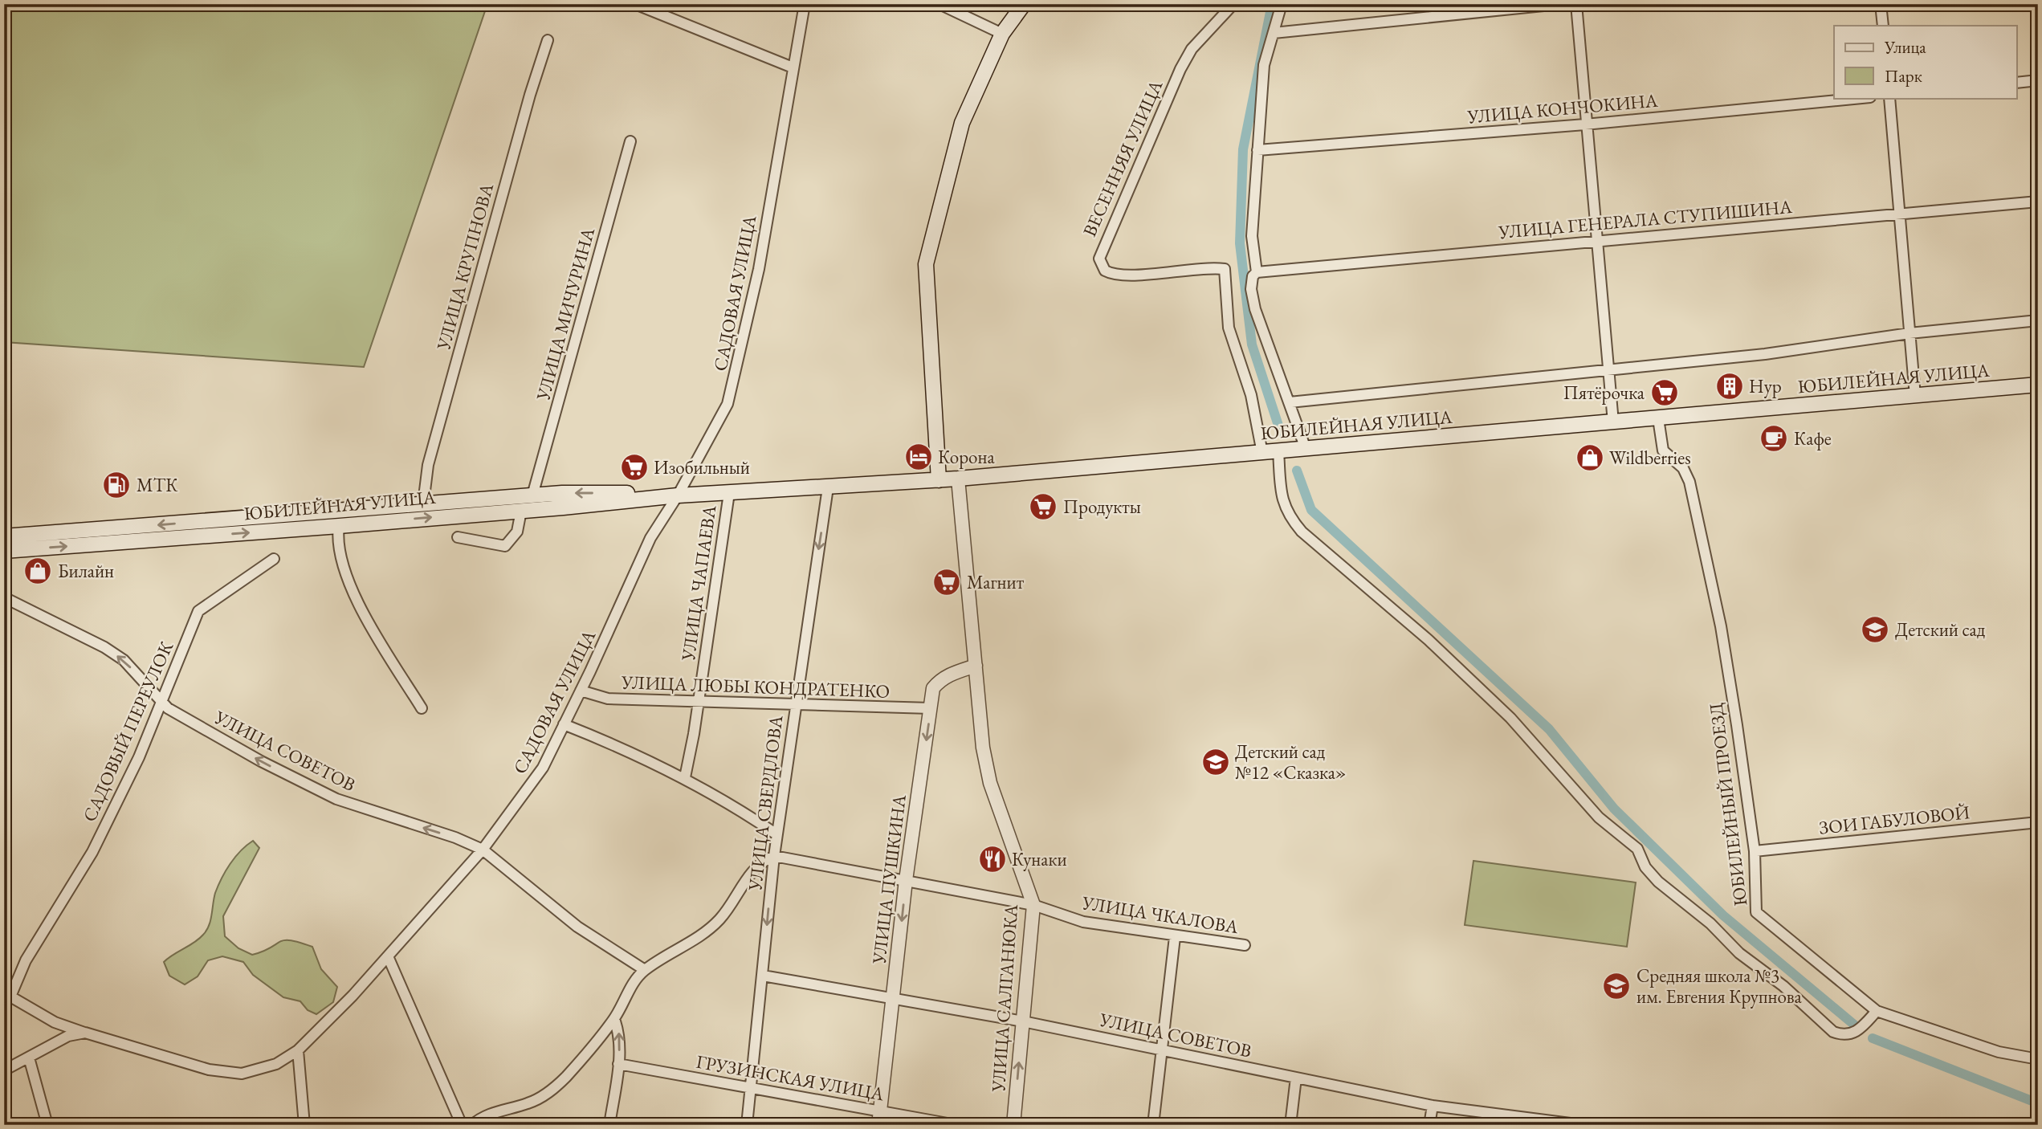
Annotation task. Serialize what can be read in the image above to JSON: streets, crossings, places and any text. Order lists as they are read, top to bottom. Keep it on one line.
{"streets":{"main road":["ЮБИЛЕЙНАЯ УЛИЦА"],"street":["УЛИЦА КОНЧОКИНА","ВЕСЕННЯЯ УЛИЦА","УЛИЦА ГЕНЕРАЛА СТУПИШИНА","УЛИЦА КРУПНОВА","САДОВАЯ УЛИЦА","УЛИЦА МИЧУРИНА","УЛИЦА ЧАПАЕВА","УЛИЦА ЛЮБЫ КОНДРАТЕНКО","САДОВЫЙ ПЕРЕУЛОК","УЛИЦА СОВЕТОВ","УЛИЦА СВЕРДЛОВА","ЮБИЛЕЙНЫЙ ПРОЕЗД","ЗОИ ГАБУЛОВОЙ","УЛИЦА ПУШКИНА","УЛИЦА ЧКАЛОВА","УЛИЦА САЛГАНЮКА","ГРУЗИНСКАЯ УЛИЦА"]},"crossings":[["ВЕСЕННЯЯ УЛИЦА","ЮБИЛЕЙНАЯ УЛИЦА"],["УЛИЦА КРУПНОВА","ЮБИЛЕЙНАЯ УЛИЦА"],["САДОВАЯ УЛИЦА","ЮБИЛЕЙНАЯ УЛИЦА"],["САДОВАЯ УЛИЦА","УЛИЦА ЛЮБЫ КОНДРАТЕНКО"],["САДОВАЯ УЛИЦА","САДОВЫЙ ПЕРЕУЛОК"],["САДОВАЯ УЛИЦА","УЛИЦА СОВЕТОВ"],["УЛИЦА МИЧУРИНА","ЮБИЛЕЙНАЯ УЛИЦА"],["ЮБИЛЕЙНАЯ УЛИЦА","УЛИЦА ЧАПАЕВА"],["ЮБИЛЕЙНАЯ УЛИЦА","УЛИЦА СВЕРДЛОВА"],["ЮБИЛЕЙНАЯ УЛИЦА","ЮБИЛЕЙНЫЙ ПРОЕЗД"],["ЮБИЛЕЙНАЯ УЛИЦА","УЛИЦА САЛГАНЮКА"],["УЛИЦА ЧАПАЕВА","УЛИЦА ЛЮБЫ КОНДРАТЕНКО"],["УЛИЦА ЛЮБЫ КОНДРАТЕНКО","УЛИЦА СВЕРДЛОВА"],["УЛИЦА ЛЮБЫ КОНДРАТЕНКО","УЛИЦА ПУШКИНА"],["САДОВЫЙ ПЕРЕУЛОК","УЛИЦА СОВЕТОВ"],["УЛИЦА СОВЕТОВ","УЛИЦА СВЕРДЛОВА"],["УЛИЦА СОВЕТОВ","УЛИЦА ПУШКИНА"],["УЛИЦА СОВЕТОВ","УЛИЦА САЛГАНЮКА"],["УЛИЦА СВЕРДЛОВА","УЛИЦА ЧКАЛОВА"],["УЛИЦА СВЕРДЛОВА","ГРУЗИНСКАЯ УЛИЦА"],["ЮБИЛЕЙНЫЙ ПРОЕЗД","ЗОИ ГАБУЛОВОЙ"],["УЛИЦА ПУШКИНА","УЛИЦА ЧКАЛОВА"],["УЛИЦА ПУШКИНА","УЛИЦА САЛГАНЮКА"],["УЛИЦА ПУШКИНА","ГРУЗИНСКАЯ УЛИЦА"],["УЛИЦА ЧКАЛОВА","УЛИЦА САЛГАНЮКА"]],"one_way":["УЛИЦА СВЕРДЛОВА","УЛИЦА ПУШКИНА"],"places":{"building":["Нур"],"supermarket":["Пятёрочка","Изобильный","Продукты","Магнит"],"cafe":["Кафе"],"hotel":["Корона"],"shop":["Wildberries","Билайн"],"fuel station":["МТК"],"school or university":["Детский сад","Детский сад №12 «Сказка»","Средняя школа №3 им. Евгения Крупнова"],"restaurant":["Кунаки"]},"legend":["Улица","Парк"]}
